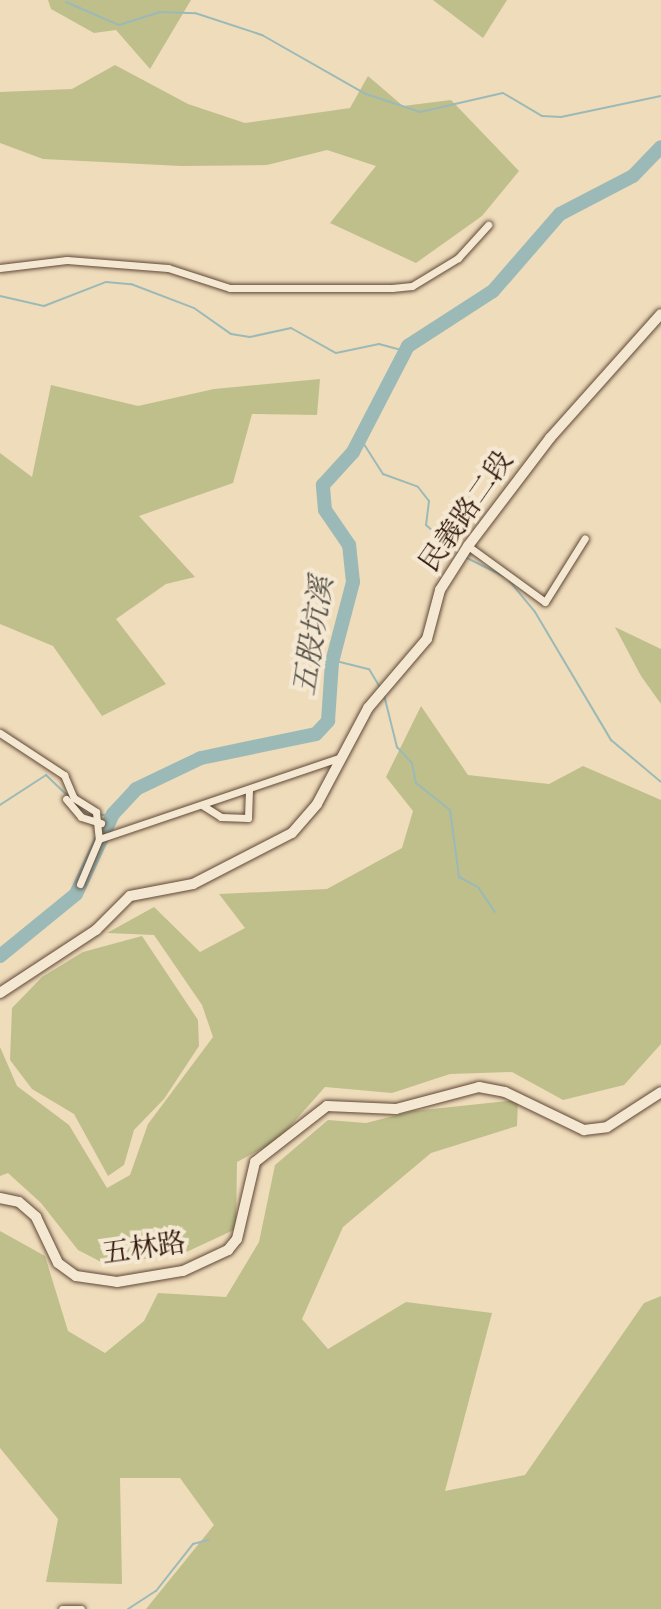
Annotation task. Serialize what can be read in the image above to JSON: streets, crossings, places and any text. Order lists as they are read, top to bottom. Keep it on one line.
{"streets":{"main road":["民義路二段","五林路"]},"water":["五股坑溪"]}
